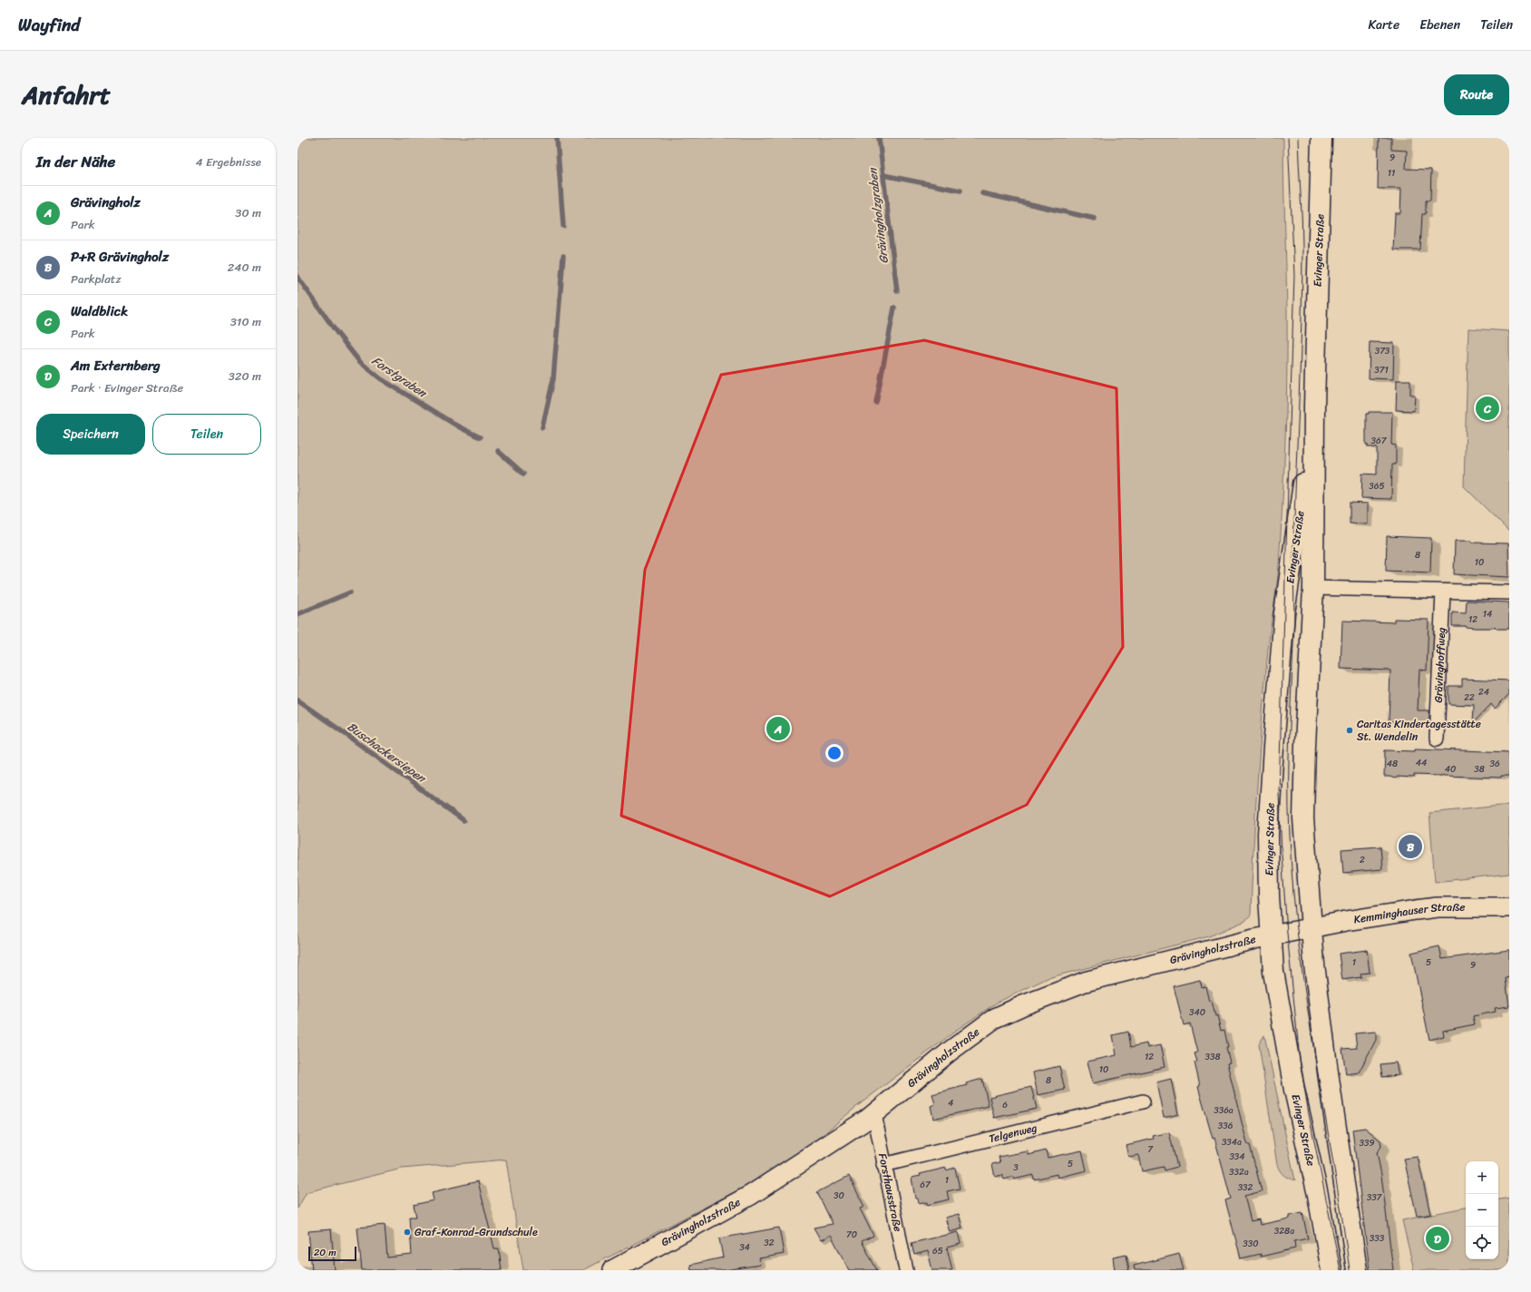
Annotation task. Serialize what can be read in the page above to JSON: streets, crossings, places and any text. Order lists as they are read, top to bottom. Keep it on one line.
{"streets":{"main road":["Evinger Straße","Kemminghauser Straße","Grävingholzstraße"],"street":["Grävinghoffweg","Telgenweg","Forsthausstraße"]},"crossings":[["Evinger Straße","Kemminghauser Straße"],["Evinger Straße","Grävingholzstraße"],["Kemminghauser Straße","Grävingholzstraße"],["Grävingholzstraße","Forsthausstraße"],["Telgenweg","Forsthausstraße"]],"water":["Grävingholzgraben","Forstgraben","Buschackersiepen"],"places":["Caritas Kindertagesstätte St. Wendelin","Graf-Konrad-Grundschule"],"house_numbers":["9","11","373","371","367","365","8","10","14","12","24","22","44","48","36","40","38","2","1","5","9","340","12","338","10","8","4","6","336a","336","334a","339","7","334","5","3","332a","1","67","332","30","337","328a","70","333","32","330","34","65"],"scale_bar":"20 m","page":{"header":"Wayfind","nav":["Karte","Ebenen","Teilen"],"title":"Anfahrt","buttons":["Route",["Speichern","Teilen"]],"heading":["In der Nähe","4 Ergebnisse"],"list":[{"mark":"A","name":"Grävingholz","note":"Park","value":"30 m"},{"mark":"B","name":"P+R Grävingholz","note":"Parkplatz","value":"240 m"},{"mark":"C","name":"Waldblick","note":"Park","value":"310 m"},{"mark":"D","name":"Am Externberg","note":"Park · Evinger Straße","value":"320 m"}],"pins":["C","A","B","D"],"map_buttons":["+","−"],"scale":"20 m"}}
